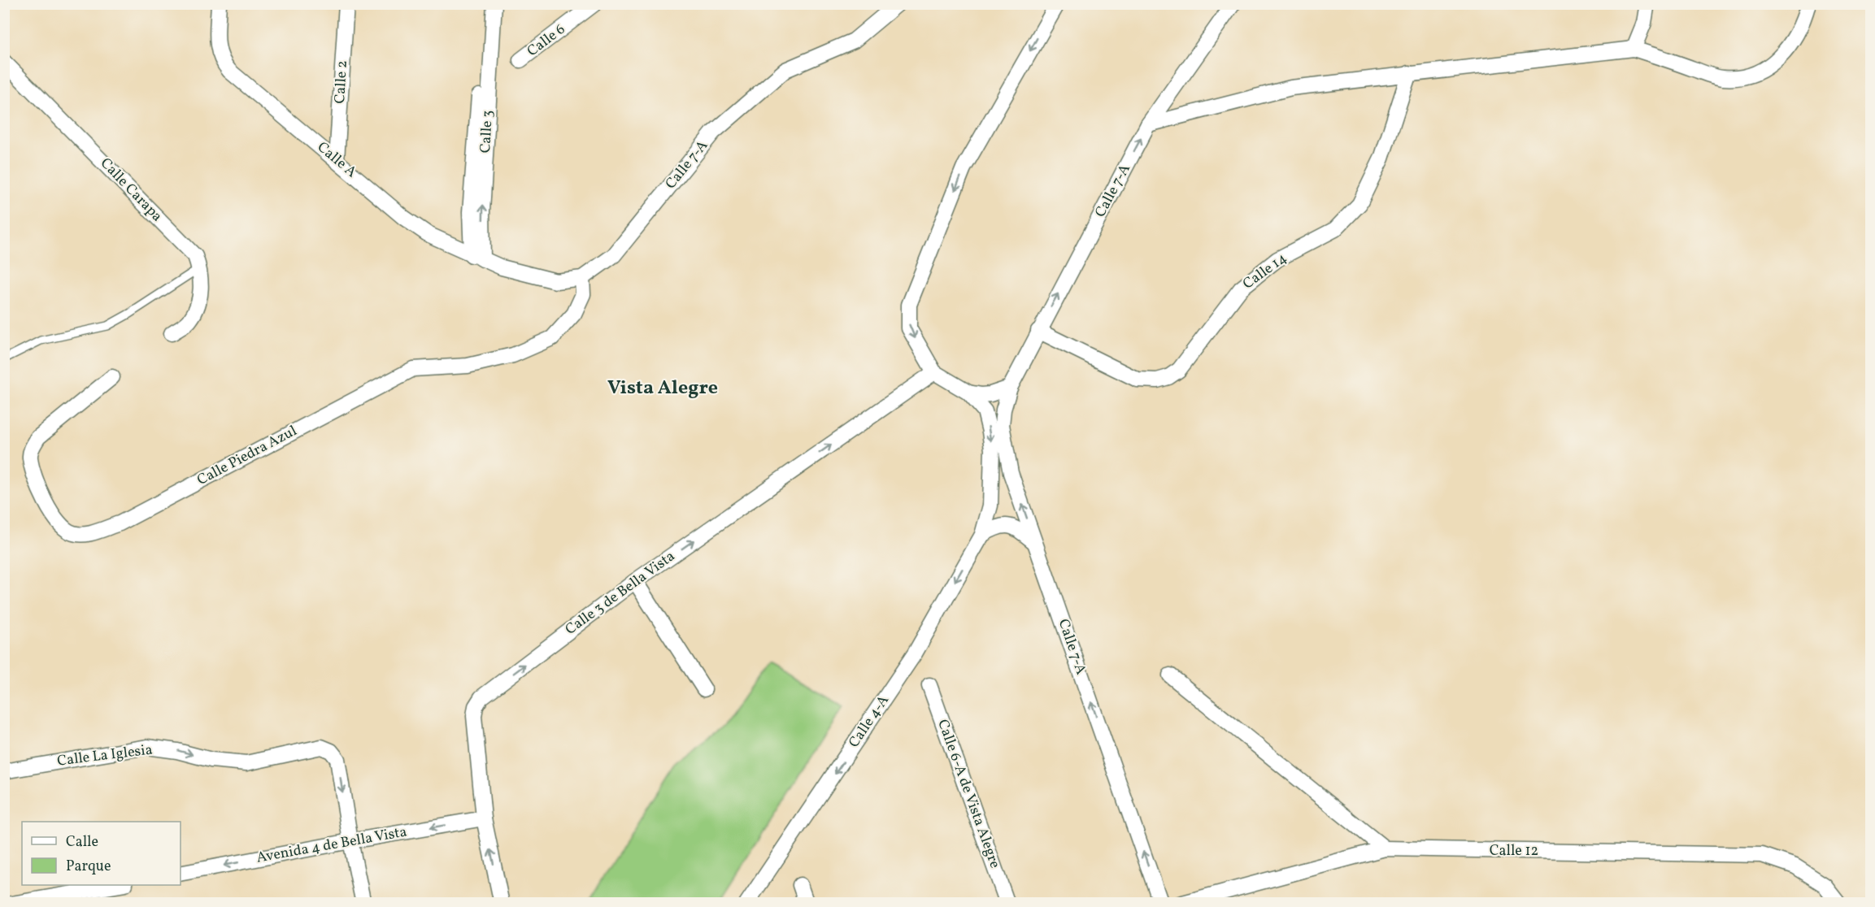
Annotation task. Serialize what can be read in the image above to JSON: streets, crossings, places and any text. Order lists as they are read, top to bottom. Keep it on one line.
{"streets":{"street":["Calle 6","Calle 2","Calle 3","Calle A","Calle 7-A","Calle Carapa","Calle 14","Calle Piedra Azul","Calle 3 de Bella Vista","Calle 4-A","Calle La Iglesia","Calle 6-A de Vista Alegre","Avenida 4 de Bella Vista","Calle 12"]},"crossings":[["Calle 2","Calle A"],["Calle 3","Calle A"],["Calle 3","Calle 7-A"],["Calle A","Calle 7-A"],["Calle 7-A","Calle 14"],["Calle 7-A","Calle Piedra Azul"],["Calle 3 de Bella Vista","Avenida 4 de Bella Vista"],["Calle La Iglesia","Avenida 4 de Bella Vista"]],"one_way":["Calle 7-A","Calle 3 de Bella Vista","Calle 4-A","Calle La Iglesia","Avenida 4 de Bella Vista"],"districts":["Vista Alegre"],"legend":["Calle","Parque"]}
